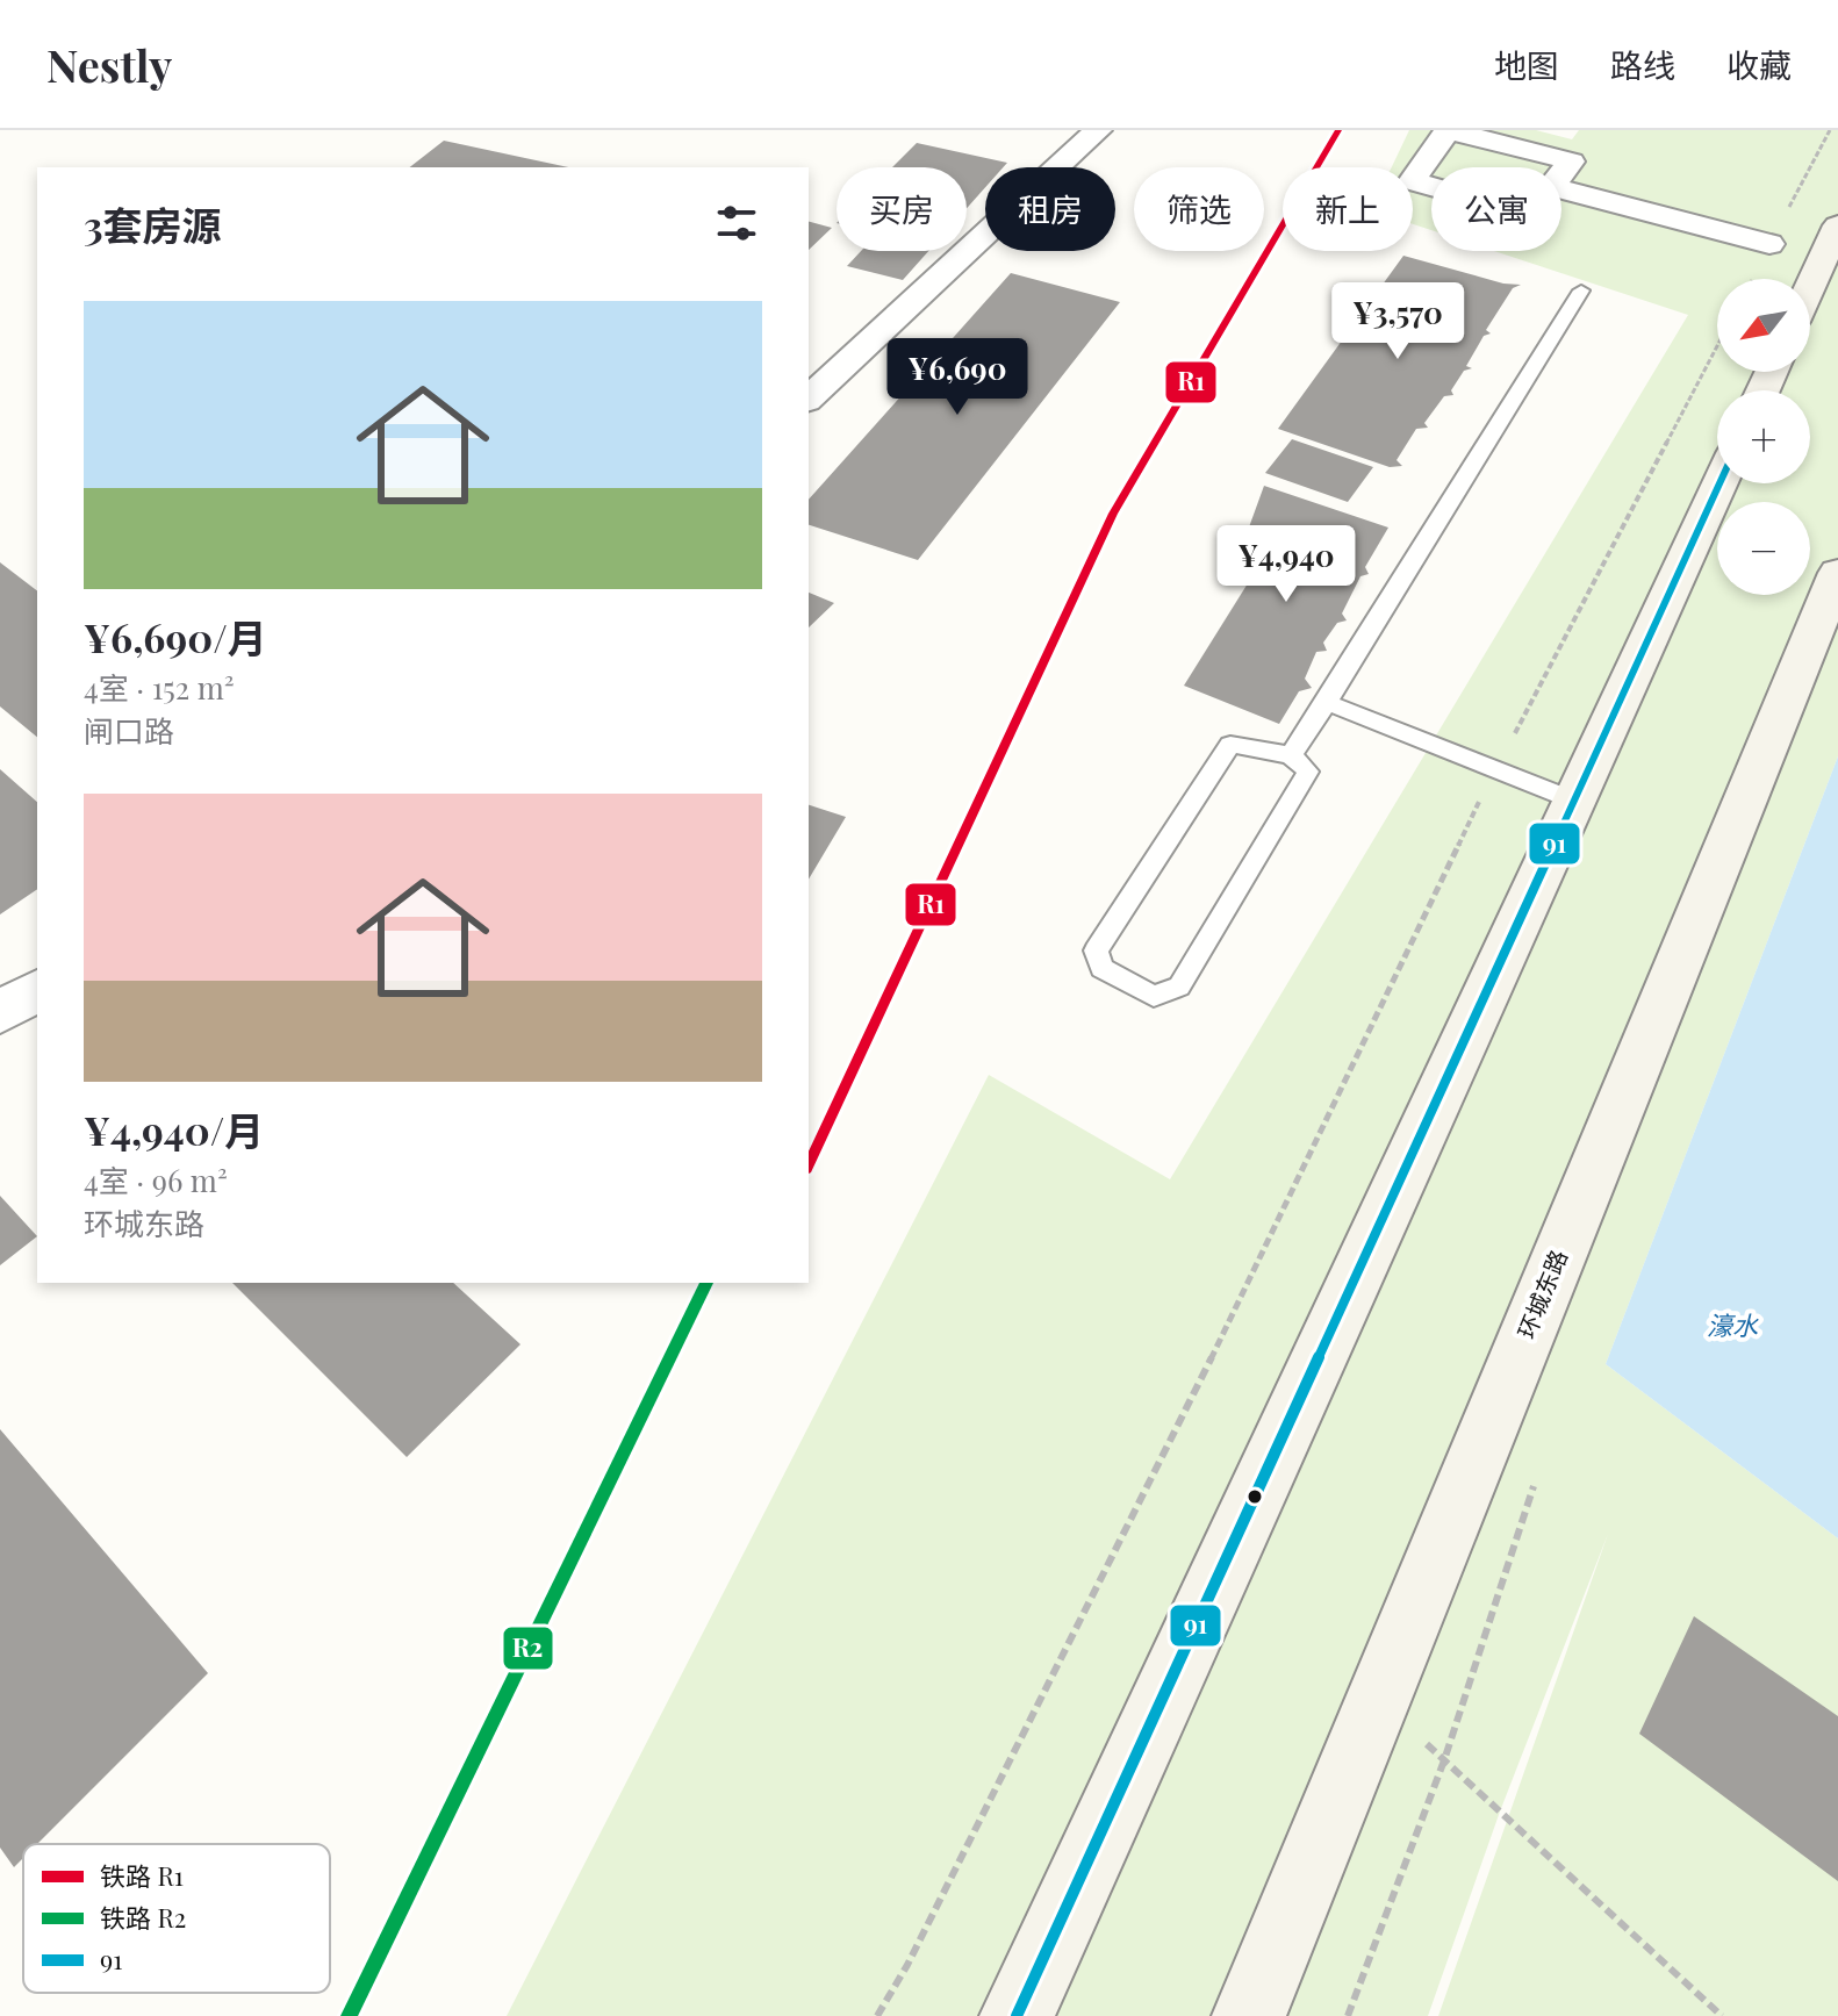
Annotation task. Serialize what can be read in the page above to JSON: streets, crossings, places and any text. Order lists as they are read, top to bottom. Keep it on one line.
{"streets":{"main road":["环城东路"]},"water":["濠水"],"lines":["rail line R1","transit line 91","rail line R2"],"legend":["铁路 R1","铁路 R2","91"],"north":"bottom left","page":{"header":"Nestly","nav":["地图","路线","收藏"],"chip":["买房","租房","筛选","新上","公寓"],"heading":"3套房源","map_buttons":["+","−"],"list":[{"name":"¥6,690/月","note":"4室 · 152 m² · 闸口路"},{"name":"¥4,940/月","note":"4室 · 96 m² · 环城东路"}],"price":["¥3,570","¥6,690","¥4,940"]}}
